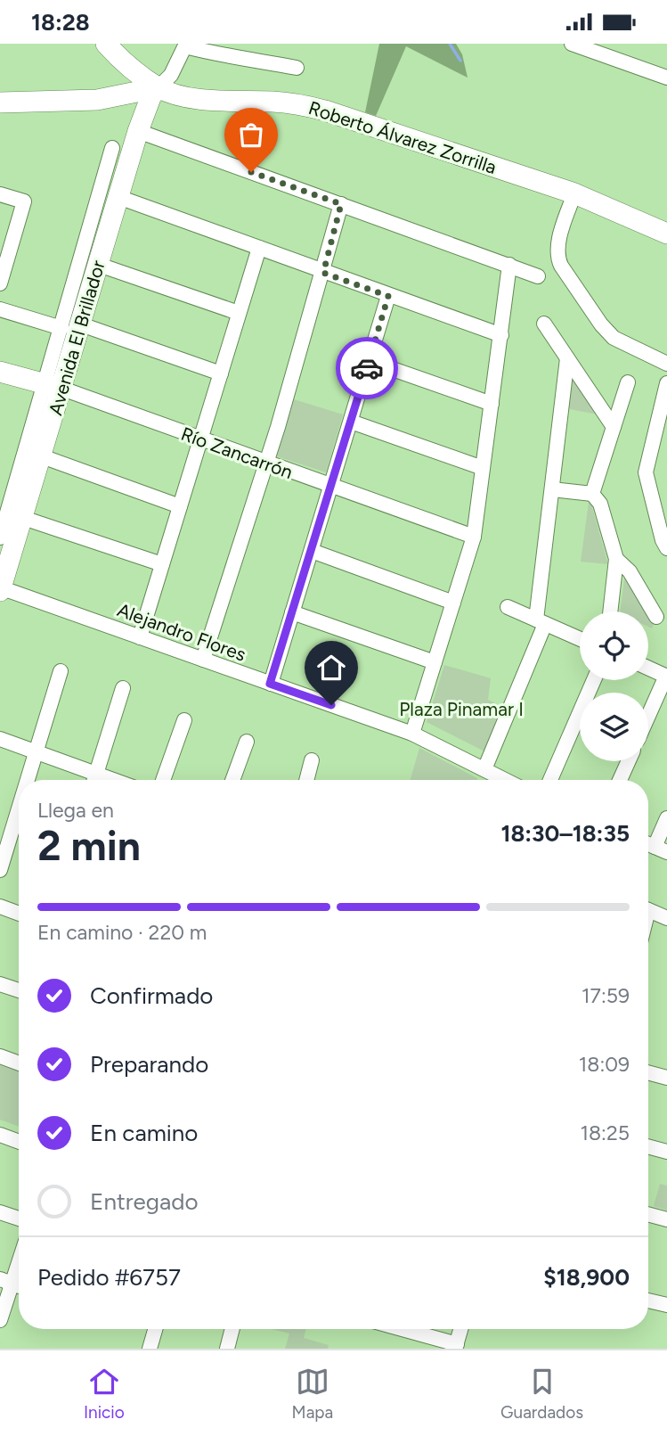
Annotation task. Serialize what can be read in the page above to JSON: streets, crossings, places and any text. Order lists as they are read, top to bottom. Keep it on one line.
{"streets":{"street":["Roberto Álvarez Zorrilla","Avenida El Brillador","Río Zancarrón","Alejandro Flores"]},"crossings":[["Roberto Álvarez Zorrilla","Avenida El Brillador"],["Avenida El Brillador","Río Zancarrón"],["Avenida El Brillador","Alejandro Flores"]],"parks":["Plaza Pinamar I"],"page":{"status":"18:28","heading":["2 min","Llega en","18:30–18:35"],"panel":["Pedido #6757","$18,900"],"bar":"En camino · 220 m","list":[["Confirmado","17:59"],["Preparando","18:09"],["En camino","18:25"],"Entregado"],"tabs":["Inicio","Mapa","Guardados"]}}
